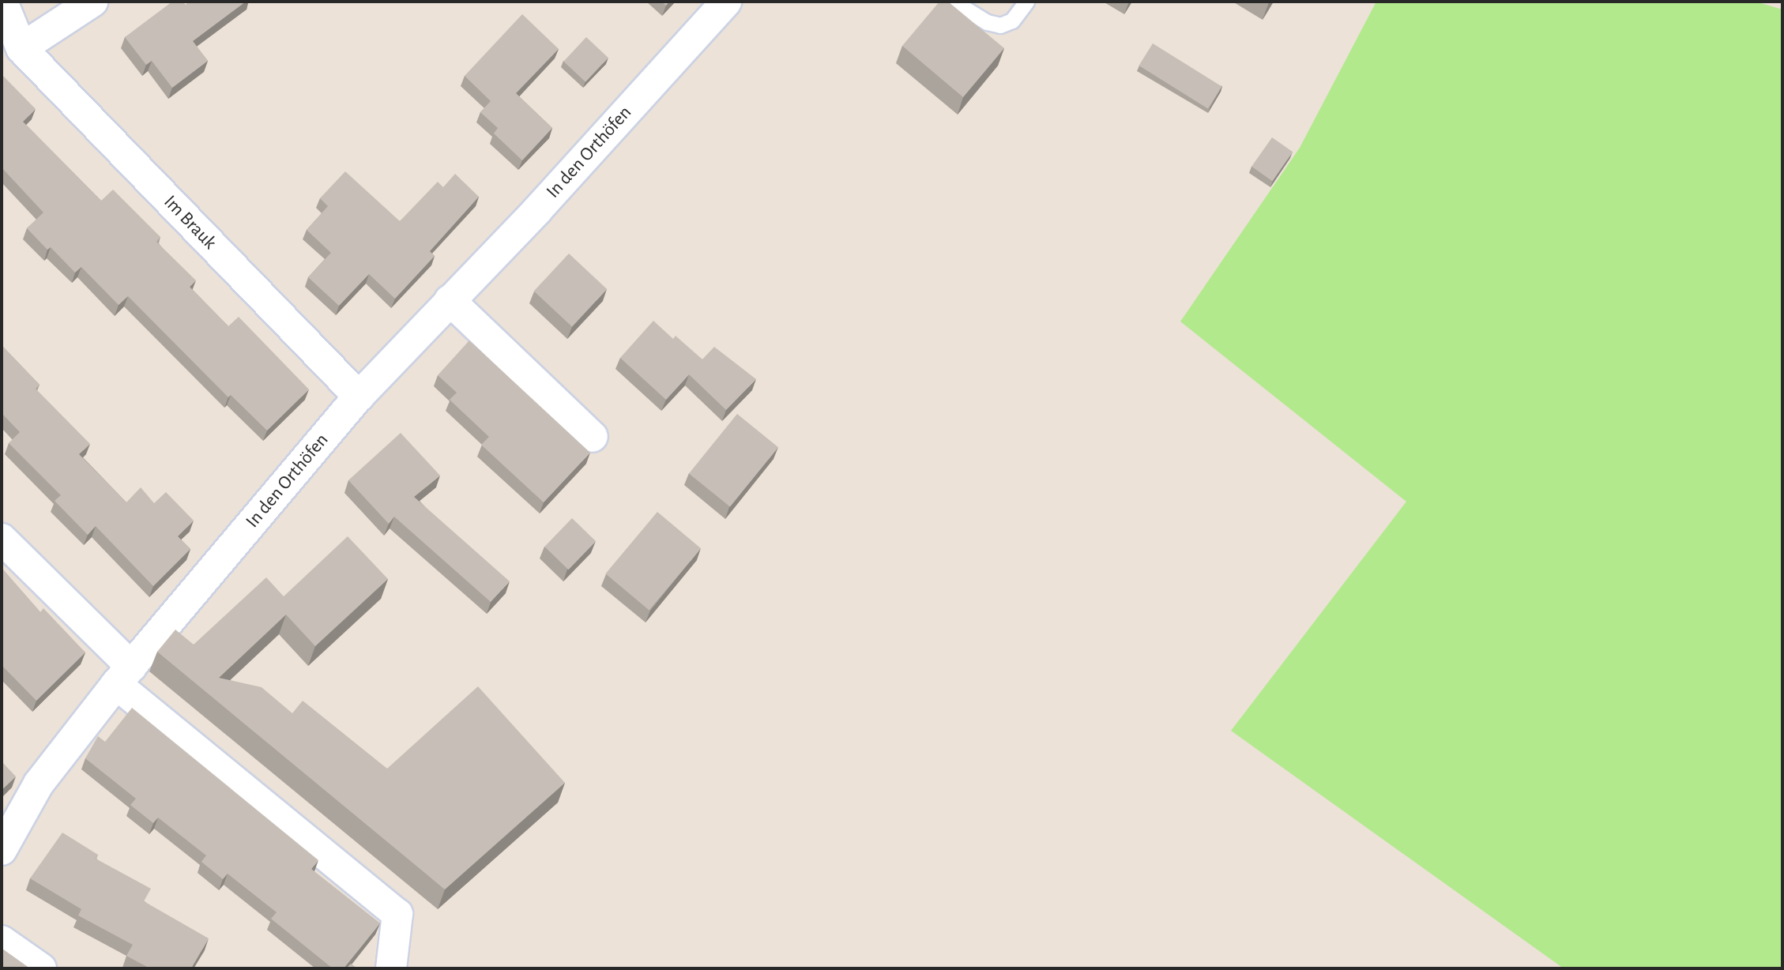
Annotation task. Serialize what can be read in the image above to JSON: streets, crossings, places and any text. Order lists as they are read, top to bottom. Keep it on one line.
{"streets":{"street":["In den Orthöfen","Im Brauk"]},"crossings":[["In den Orthöfen","Im Brauk"]]}
